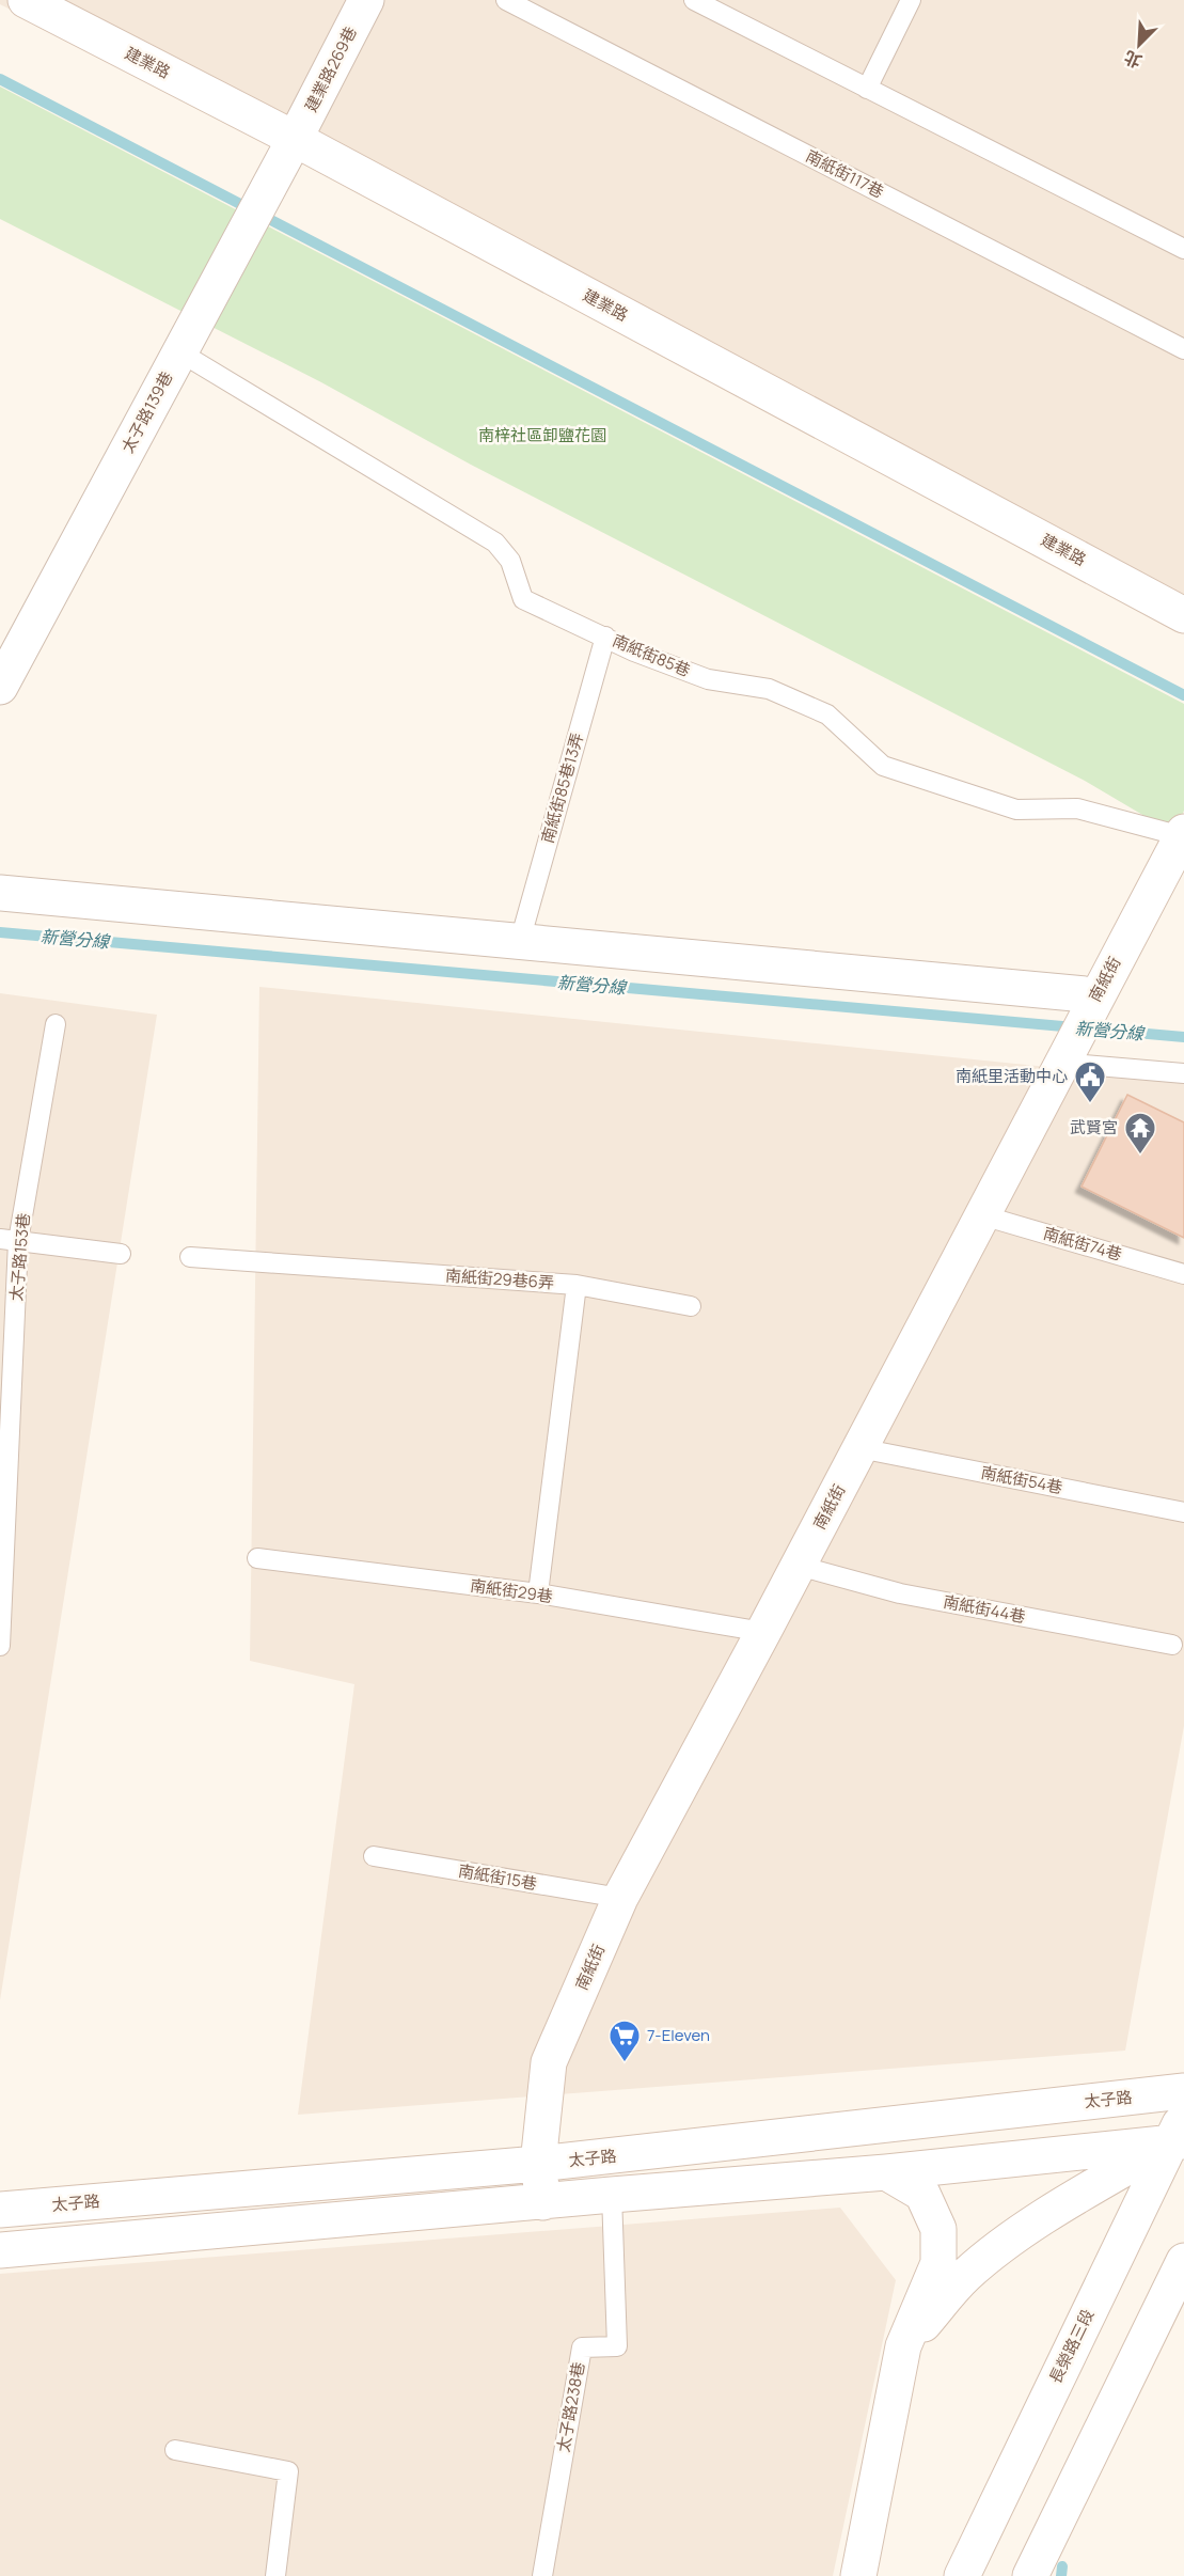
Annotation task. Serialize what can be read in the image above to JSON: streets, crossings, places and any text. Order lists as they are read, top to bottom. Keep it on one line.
{"streets":{"street":["建業路","建業路269巷","太子路139巷","南紙街","太子路","長榮路三段"],"lane":["南紙街117巷","南紙街85巷","南紙街85巷13弄","南紙街74巷","太子路153巷","南紙街29巷6弄","南紙街54巷","南紙街29巷","南紙街44巷","南紙街15巷","太子路238巷"]},"crossings":[["建業路","建業路269巷"],["建業路","太子路139巷"],["建業路269巷","太子路139巷"],["太子路139巷","南紙街85巷"],["南紙街85巷","南紙街85巷13弄"],["南紙街85巷","南紙街"],["南紙街","南紙街74巷"],["南紙街","南紙街54巷"],["南紙街","南紙街29巷"],["南紙街","南紙街44巷"],["南紙街","南紙街15巷"],["南紙街","太子路"],["南紙街29巷6弄","南紙街29巷"]],"water":["新營分線"],"parks":["南梓社區卸鹽花園"],"places":{"public building":["南紙里活動中心"],"temple":["武賢宮"],"supermarket":["7-Eleven"]},"north":"bottom left"}
